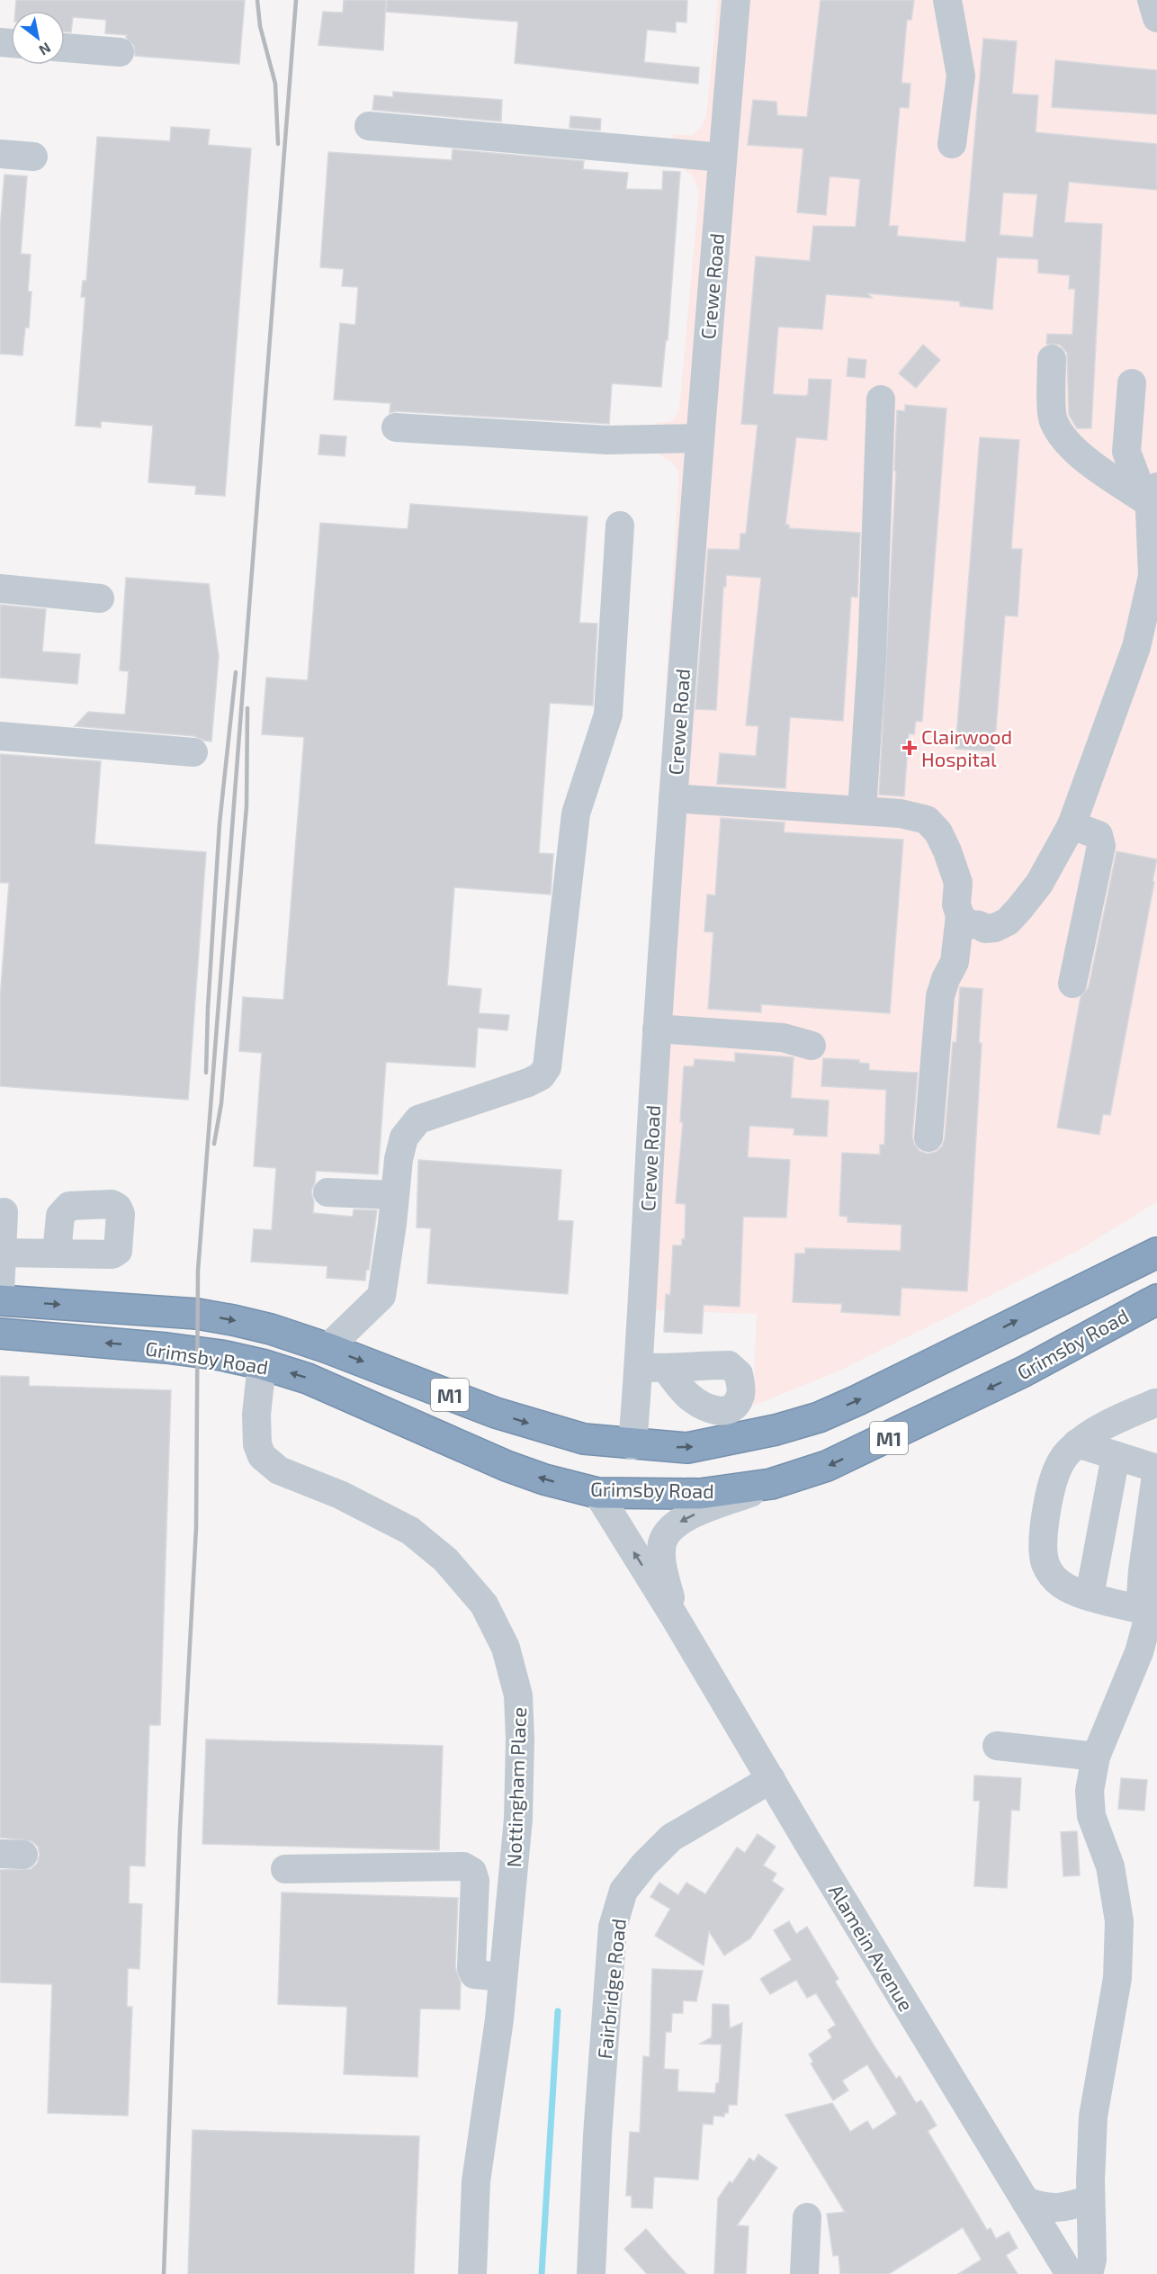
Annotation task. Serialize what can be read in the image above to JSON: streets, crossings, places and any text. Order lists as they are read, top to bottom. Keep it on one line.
{"streets":{"highway":["Grimsby Road","M1"],"street":["Crewe Road","Nottingham Place","Alamein Avenue","Fairbridge Road"]},"crossings":[["Crewe Road","Grimsby Road"],["Grimsby Road","Nottingham Place"],["Grimsby Road","Alamein Avenue"],["Alamein Avenue","Fairbridge Road"]],"places":{"health":["Clairwood Hospital"]},"north":"bottom right"}
